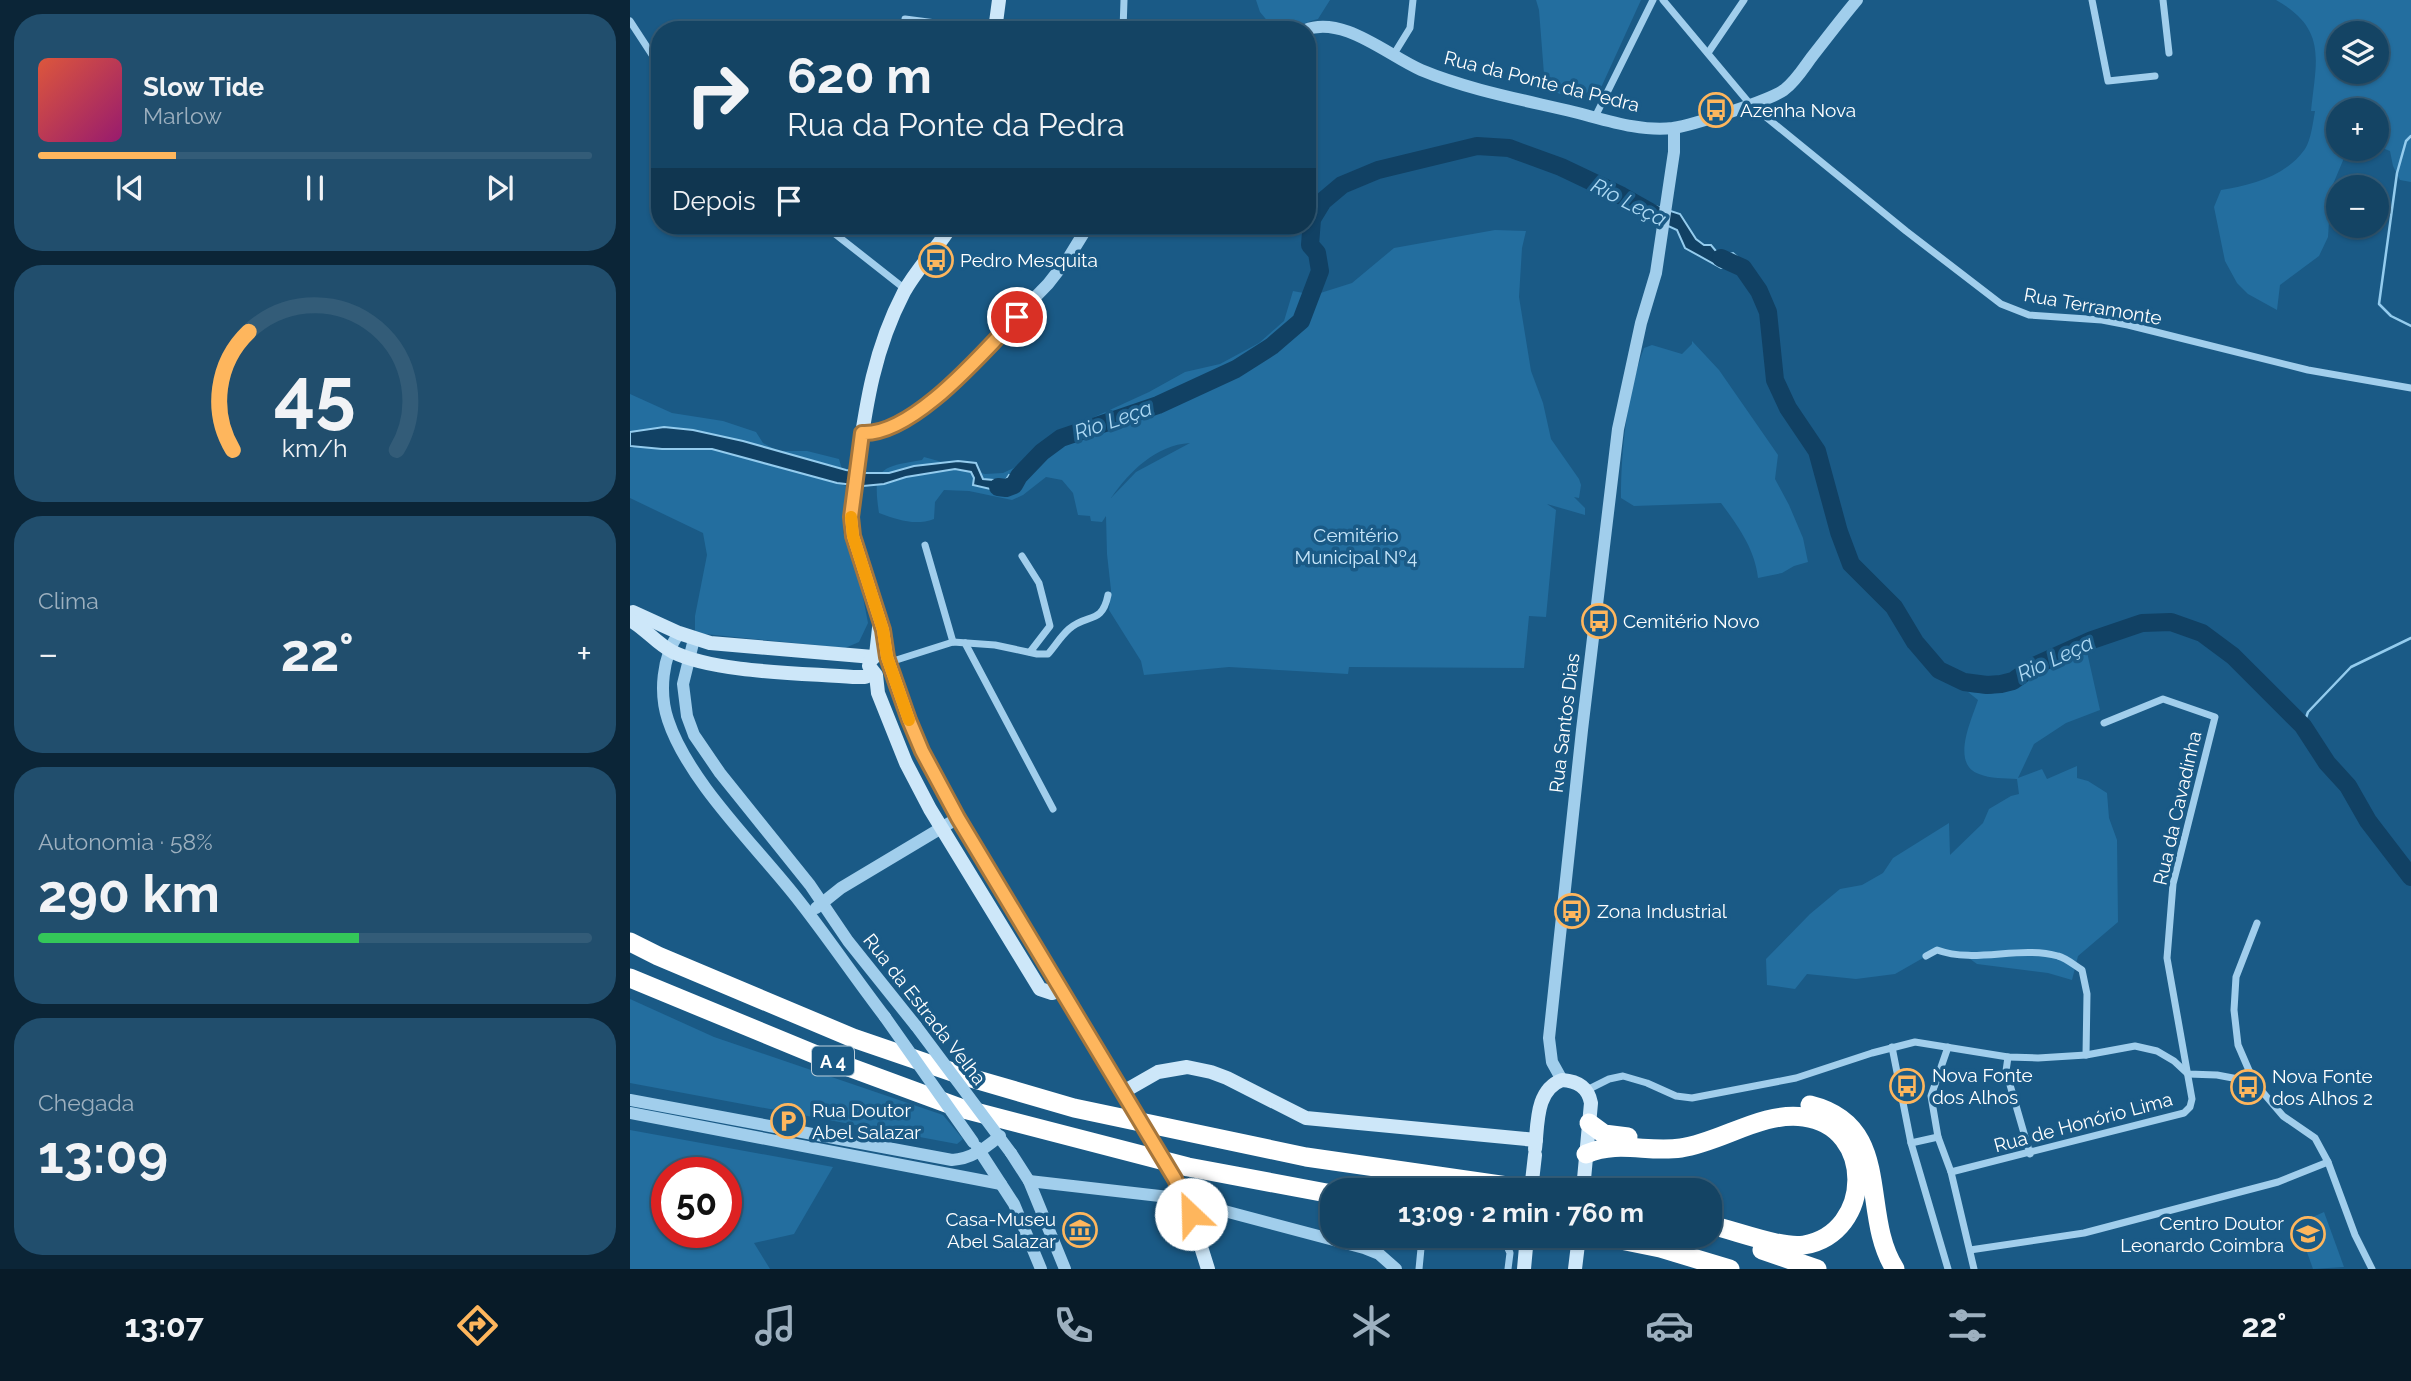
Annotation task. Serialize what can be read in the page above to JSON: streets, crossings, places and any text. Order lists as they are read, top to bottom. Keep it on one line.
{"streets":{"highway":["A 4"],"street":["Rua da Ponte da Pedra","Rua Terramonte","Rua Santos Dias","Rua da Cavadinha","Rua da Estrada Velha","Rua de Honório Lima"]},"crossings":[["Rua da Ponte da Pedra","Rua Terramonte"],["Rua da Ponte da Pedra","Rua Santos Dias"],["Rua da Cavadinha","Rua de Honório Lima"]],"water":["Rio Leça"],"parks":["Cemitério Municipal Nº4"],"places":{"bus stop":["Azenha Nova","Pedro Mesquita","Cemitério Novo","Zona Industrial","Nova Fonte dos Alhos","Nova Fonte dos Alhos 2"],"parking":["Rua Doutor Abel Salazar"],"museum":["Casa-Museu Abel Salazar"],"school or university":["Centro Doutor Leonardo Coimbra"]},"page":{"map_buttons":["+","−"],"turn":["620 m","Rua da Ponte da Pedra"],"song":["Slow Tide","Marlow"],"then":"Depois","tile":["Clima",["Autonomia · 58%","290 km"],["Chegada","13:09"]],"heat":["−","22°","+"],"limit":"50","trip":"13:09 · 2 min · 760 m","tabs":["13:07","22°"],"gauge":["45","km/h"]}}
